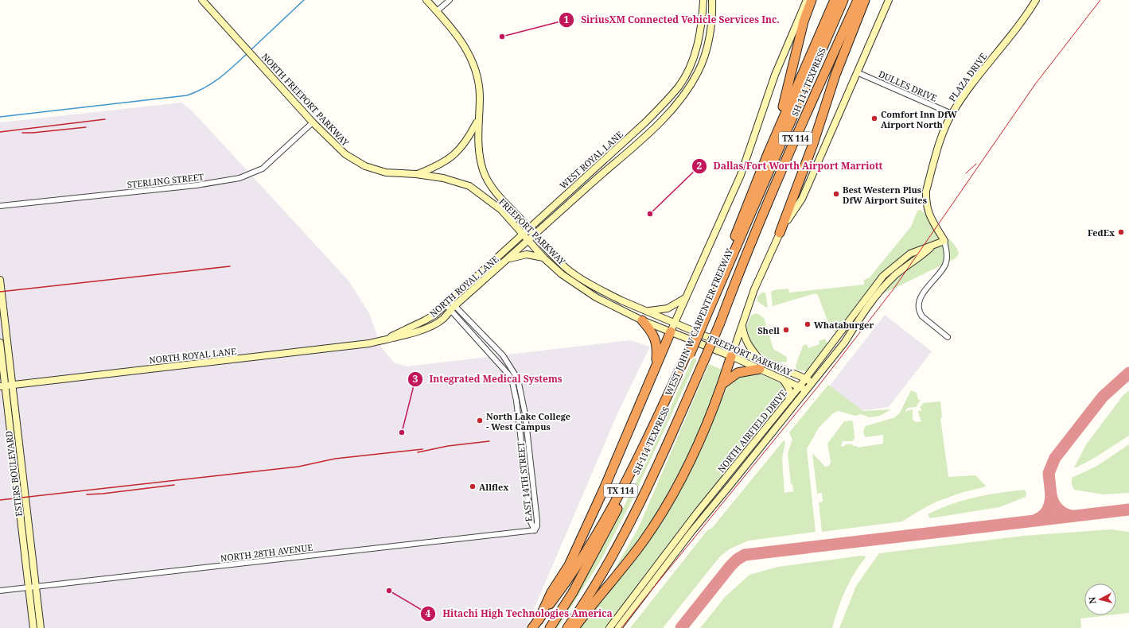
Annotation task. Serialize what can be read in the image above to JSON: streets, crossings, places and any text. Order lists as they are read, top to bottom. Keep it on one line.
{"streets":{"highway":["SH 114 TEXPRESS","TX 114","WEST JOHN W CARPENTER FREEWAY"],"main road":["PLAZA DRIVE","NORTH FREEPORT PARKWAY","WEST ROYAL LANE","FREEPORT PARKWAY","NORTH ROYAL LANE","NORTH AIRFIELD DRIVE","ESTERS BOULEVARD"],"street":["DULLES DRIVE","STERLING STREET","EAST 14TH STREET","NORTH 28TH AVENUE"]},"crossings":[["PLAZA DRIVE","DULLES DRIVE"],["PLAZA DRIVE","NORTH AIRFIELD DRIVE"],["SH 114 TEXPRESS","WEST JOHN W CARPENTER FREEWAY"],["NORTH FREEPORT PARKWAY","STERLING STREET"],["NORTH FREEPORT PARKWAY","FREEPORT PARKWAY"],["WEST ROYAL LANE","FREEPORT PARKWAY"],["WEST ROYAL LANE","NORTH ROYAL LANE"],["WEST ROYAL LANE","EAST 14TH STREET"],["FREEPORT PARKWAY","NORTH ROYAL LANE"],["FREEPORT PARKWAY","NORTH AIRFIELD DRIVE"],["NORTH ROYAL LANE","ESTERS BOULEVARD"],["NORTH ROYAL LANE","EAST 14TH STREET"],["ESTERS BOULEVARD","NORTH 28TH AVENUE"],["EAST 14TH STREET","NORTH 28TH AVENUE"]],"places":["SiriusXM Connected Vehicle Services Inc.","Comfort Inn DfW Airport North","Best Western Plus DfW Airport Suites","Dallas/Fort Worth Airport Marriott","FedEx","Whataburger","Shell","North Lake College - West Campus","Integrated Medical Systems","Allflex","Hitachi High Technologies America"],"north":"left"}
